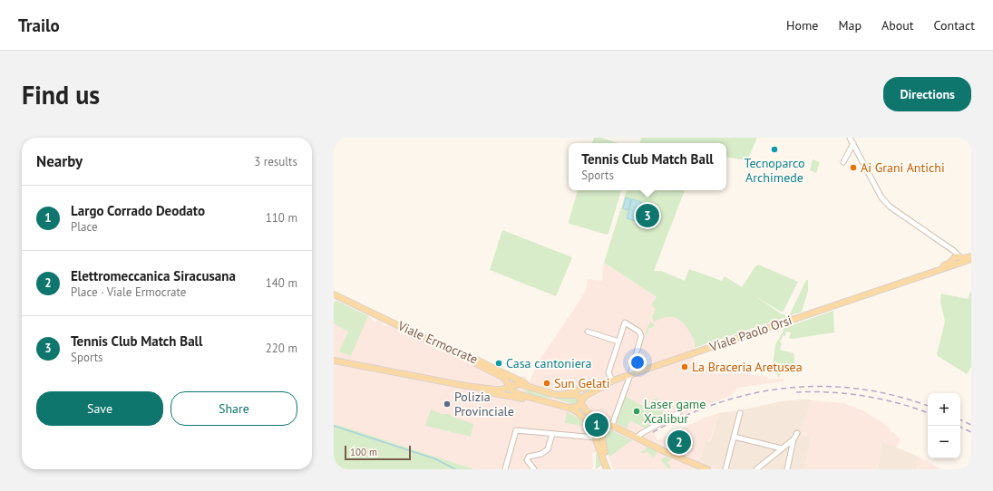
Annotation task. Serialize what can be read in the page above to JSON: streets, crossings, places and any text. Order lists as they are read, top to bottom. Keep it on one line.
{"streets":{"main road":["Viale Paolo Orsi","Viale Ermocrate"]},"places":["Tecnoparco Archimede","Ai Grani Antichi","Casa cantoniera","La Braceria Aretusea","Sun Gelati","Polizia Provinciale","Laser game Xcalibur"],"scale_bar":"100 m","page":{"header":"Trailo","nav":["Home","Map","About","Contact"],"buttons":["Directions",["Save","Share"]],"title":"Find us","heading":["Nearby","3 results"],"popup":["Tennis Club Match Ball","Sports"],"list":[{"mark":"1","name":"Largo Corrado Deodato","note":"Place","value":"110 m"},{"mark":"2","name":"Elettromeccanica Siracusana","note":"Place · Viale Ermocrate","value":"140 m"},{"mark":"3","name":"Tennis Club Match Ball","note":"Sports","value":"220 m"}],"pins":["3","1","2"],"map_buttons":["+","−"],"scale":"100 m"}}
